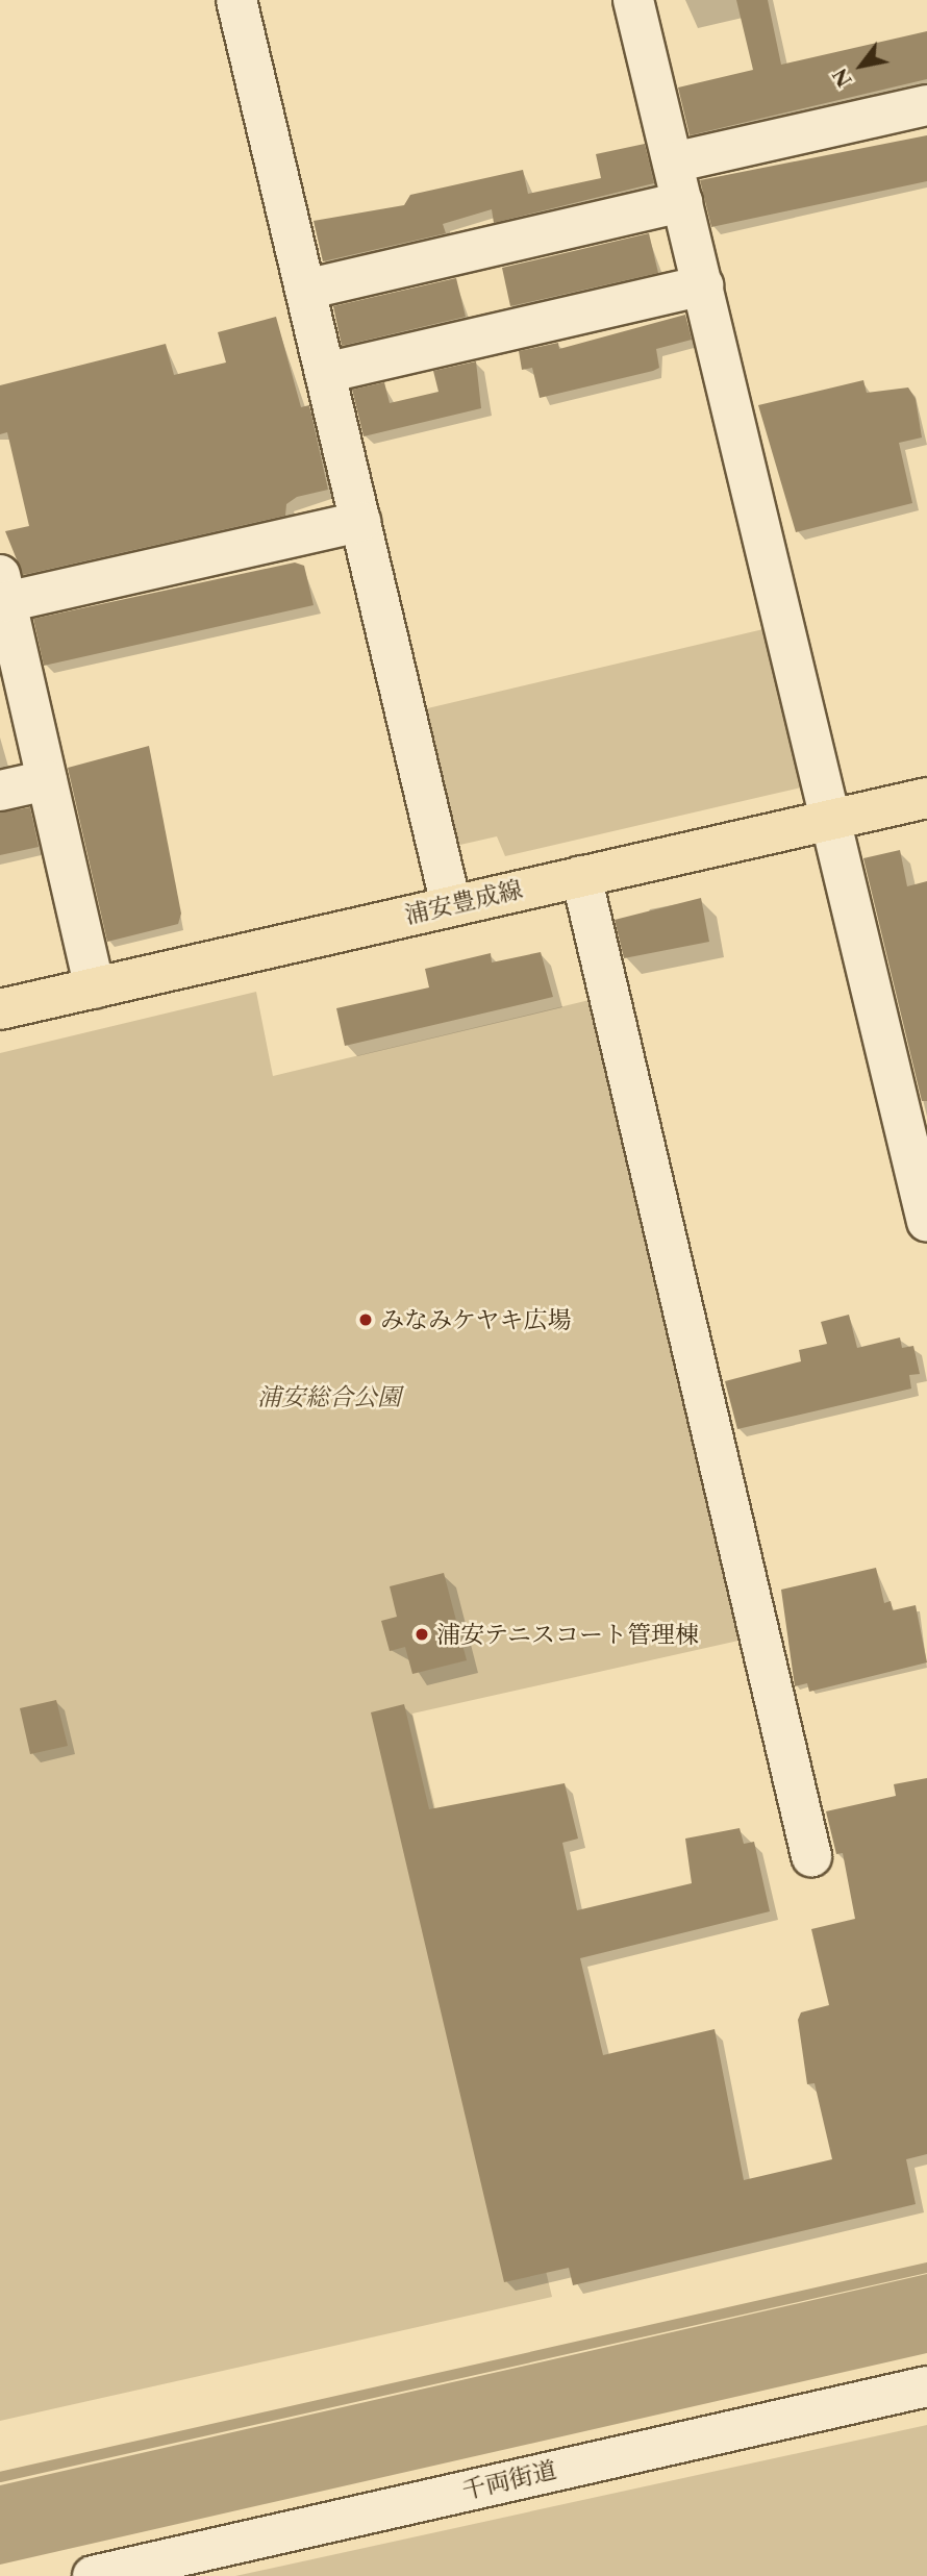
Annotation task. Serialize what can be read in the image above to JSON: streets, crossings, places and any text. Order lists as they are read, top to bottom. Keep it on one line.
{"streets":{"main road":["浦安豊成線"],"street":["千両街道"]},"parks":["浦安総合公園"],"places":["みなみケヤキ広場","浦安テニスコート管理棟"],"north":"bottom left"}
